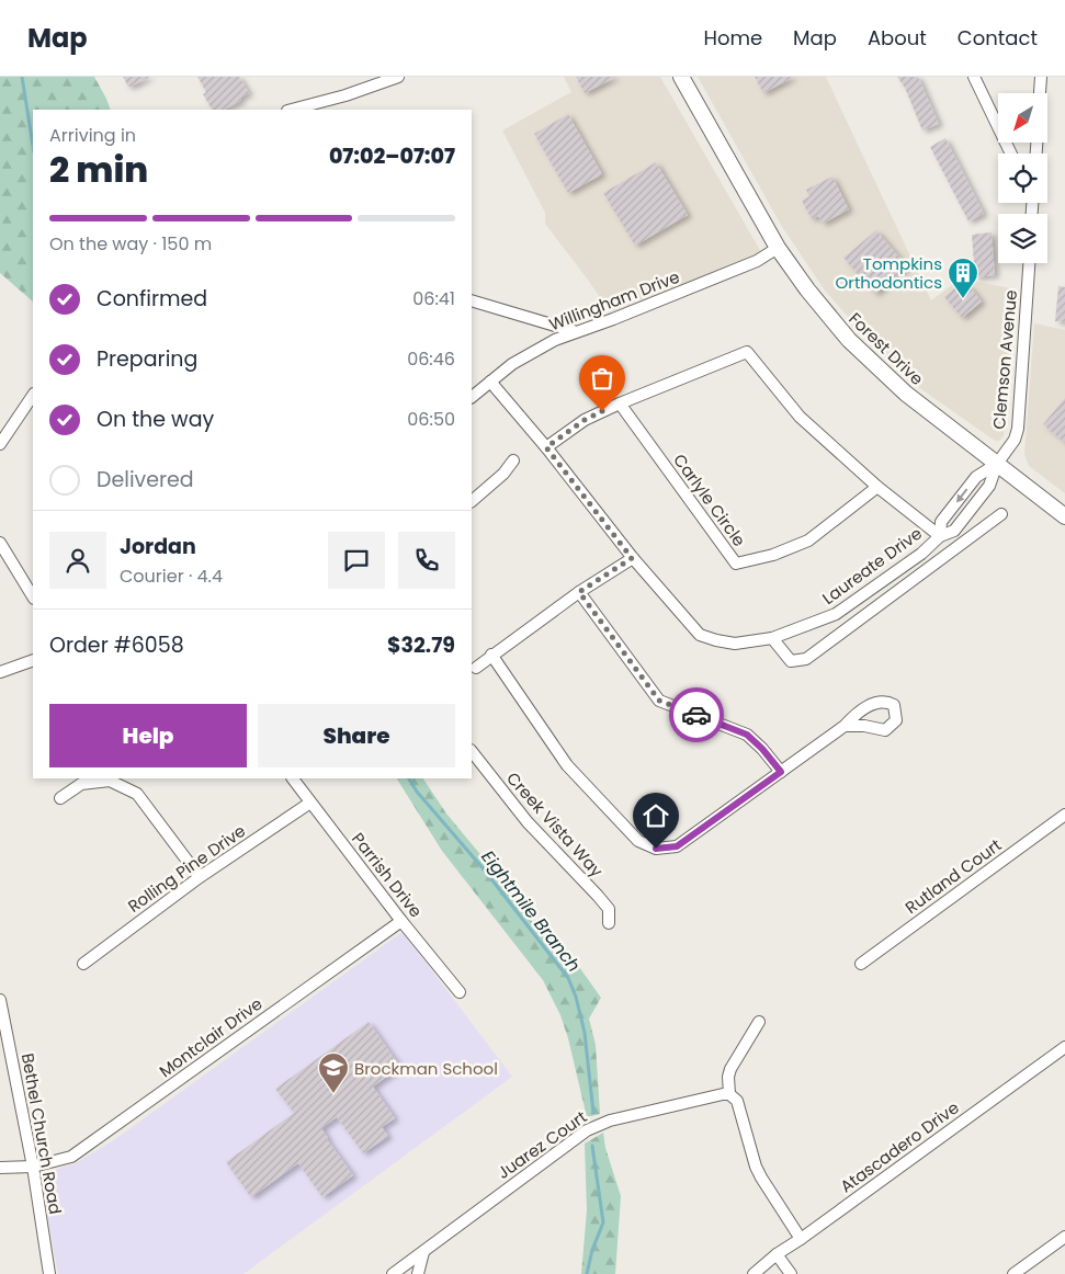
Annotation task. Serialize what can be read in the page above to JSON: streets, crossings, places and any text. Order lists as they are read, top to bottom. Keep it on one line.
{"streets":{"main road":["Forest Drive"],"street":["Willingham Drive","Clemson Avenue","Carlyle Circle","Laureate Drive","Creek Vista Way","Rolling Pine Drive","Parrish Drive","Rutland Court","Montclair Drive","Bethel Church Road","Juarez Court","Atascadero Drive"]},"crossings":[["Willingham Drive","Forest Drive"],["Willingham Drive","Laureate Drive"],["Forest Drive","Clemson Avenue"],["Forest Drive","Laureate Drive"],["Clemson Avenue","Laureate Drive"],["Rolling Pine Drive","Parrish Drive"],["Parrish Drive","Montclair Drive"],["Montclair Drive","Bethel Church Road"]],"water":["Eightmile Branch"],"places":{"building":["Tompkins Orthodontics"],"school or university":["Brockman School"]},"north":"bottom left","page":{"header":"Map","nav":["Home","Map","About","Contact"],"heading":["2 min","Arriving in","07:02–07:07"],"panel":["Jordan","Courier · 4.4","Order #6058","$32.79"],"bar":"On the way · 150 m","list":[["Confirmed","06:41"],["Preparing","06:46"],["On the way","06:50"],"Delivered"],"buttons":["Help","Share"]}}
